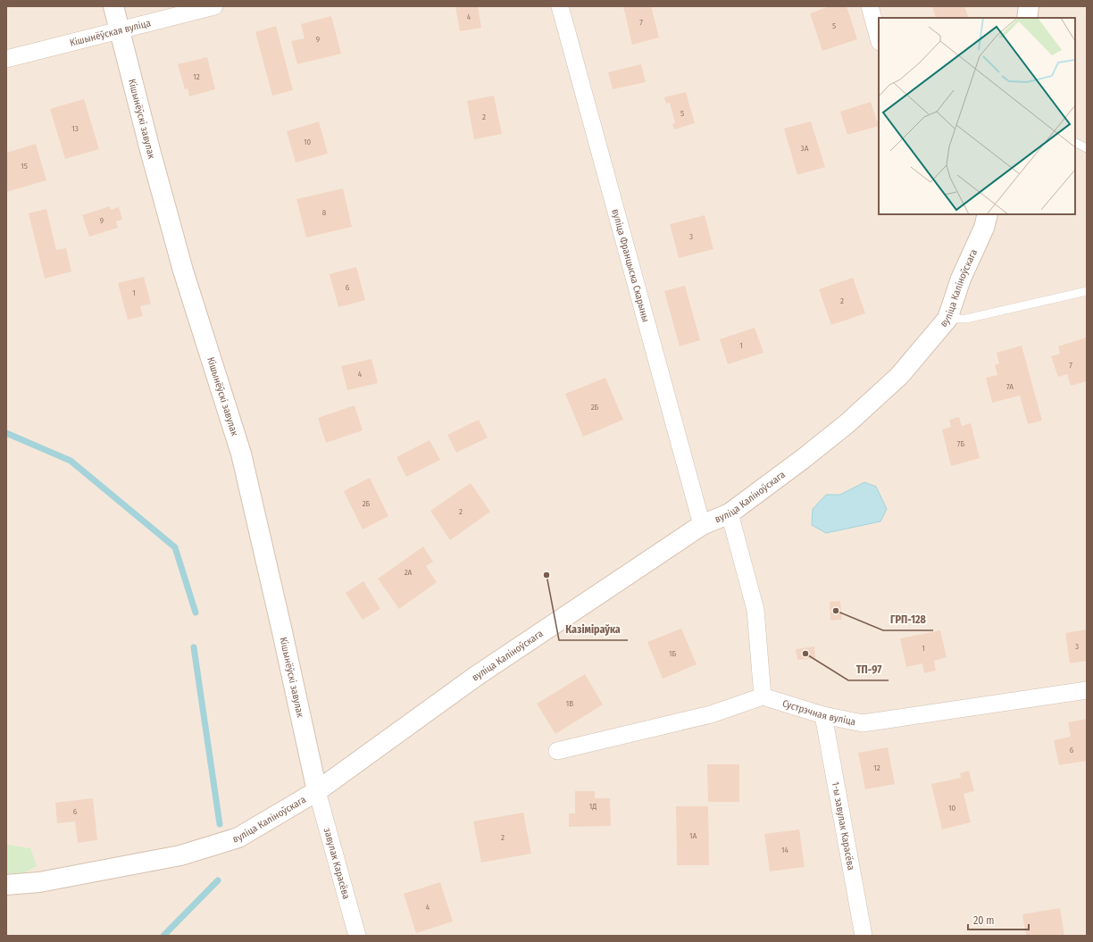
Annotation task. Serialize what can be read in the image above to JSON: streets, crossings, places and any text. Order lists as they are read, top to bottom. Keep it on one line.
{"streets":{"main road":["Кішынёўскі завулак","вуліца Каліноўскага"],"street":["Кішынёўская вуліца","вуліца Францыска Скарыны","Сустрэчная вуліца","1-ы завулак Карасёва","завулак Карасёва"]},"crossings":[["Кішынёўская вуліца","Кішынёўскі завулак"],["Кішынёўскі завулак","вуліца Каліноўскага"],["Кішынёўскі завулак","завулак Карасёва"],["вуліца Францыска Скарыны","вуліца Каліноўскага"],["вуліца Каліноўскага","завулак Карасёва"],["Сустрэчная вуліца","1-ы завулак Карасёва"]],"places":["Казіміраўка","ГРП-128","ТП-97"],"house_numbers":["4","7","5","9","12","5","2","13","10","3А","15","8","9","3","6","1","2","1","7","4","7А","2Б","7Б","2Б","2","2А","3","1","1Б","1В","6","12","1Д","10","6","1А","2","14","4"],"scale_bar":"20 m"}
